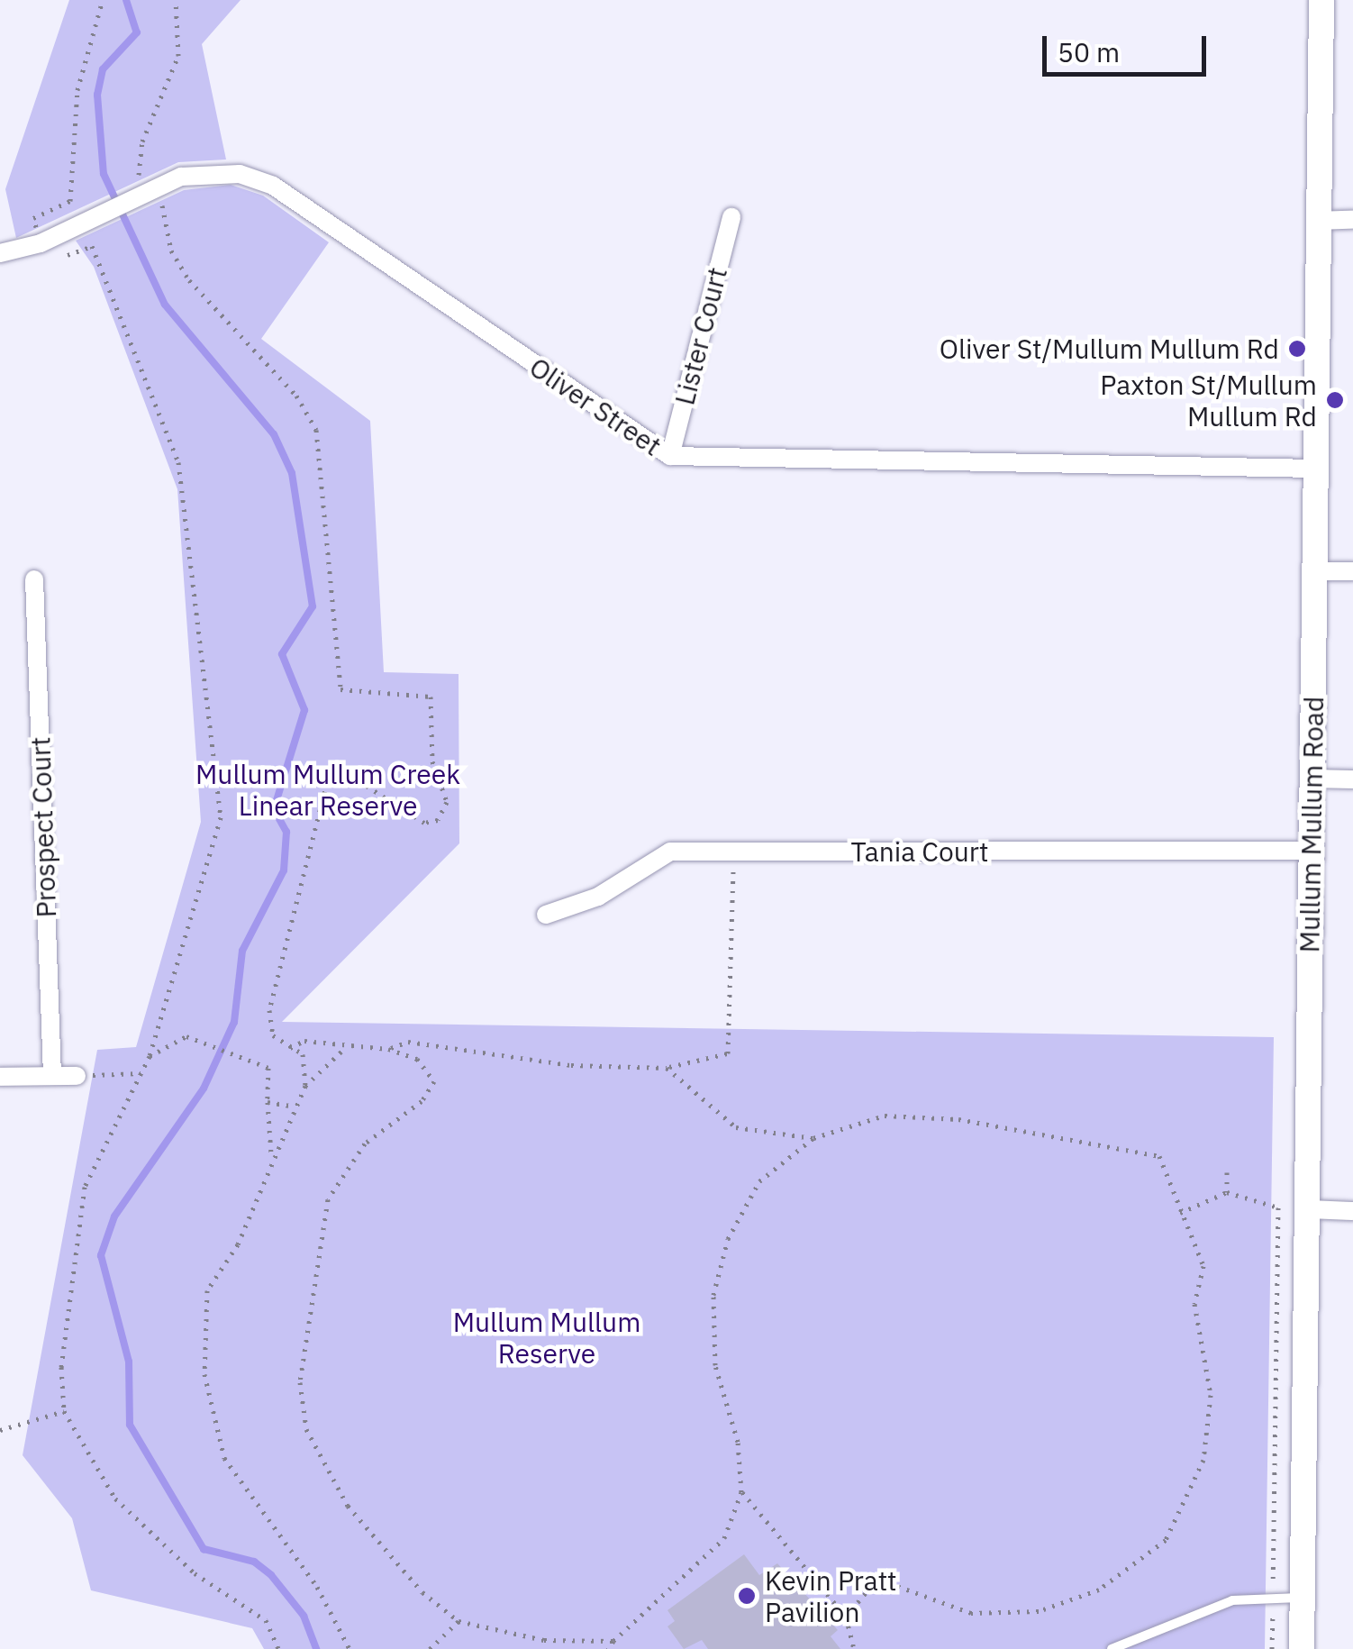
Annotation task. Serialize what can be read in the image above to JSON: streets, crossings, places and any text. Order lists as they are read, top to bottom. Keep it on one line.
{"streets":{"street":["Lister Court","Oliver Street","Mullum Mullum Road","Prospect Court","Tania Court"]},"crossings":[["Lister Court","Oliver Street"],["Oliver Street","Mullum Mullum Road"],["Mullum Mullum Road","Tania Court"]],"parks":["Mullum Mullum Creek Linear Reserve","Mullum Mullum Reserve"],"places":["Oliver St/Mullum Mullum Rd","Paxton St/Mullum Mullum Rd","Kevin Pratt Pavilion"],"scale_bar":"50 m"}
